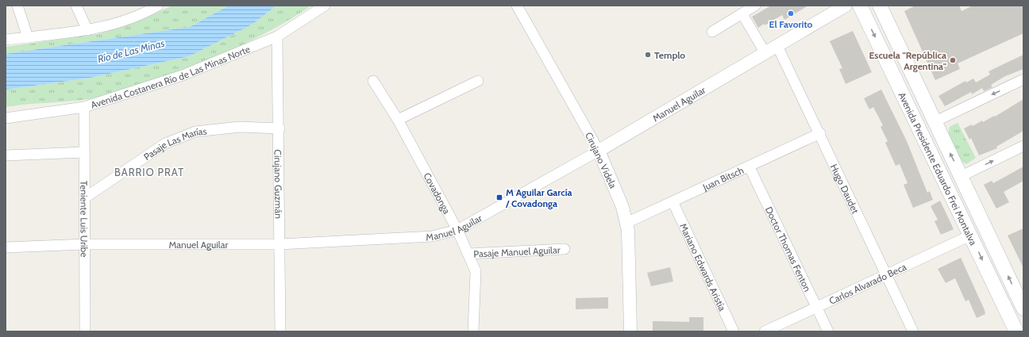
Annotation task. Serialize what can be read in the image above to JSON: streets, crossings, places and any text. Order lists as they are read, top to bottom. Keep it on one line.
{"streets":{"main road":["Avenida Presidente Eduardo Frei Montalva"],"street":["Avenida Costanera Río de Las Minas Norte","Manuel Aguilar","Pasaje Las Marías","Cirujano Videla","Juan Bitsch","Cirujano Guzmán","Hugo Daudet","Covadonga","Teniente Luis Uribe","Doctor Thomas Fenton","Pasaje Manuel Aguilar","Mariano Edwards Aristía","Carlos Alvarado Beca"]},"crossings":[["Avenida Costanera Río de Las Minas Norte","Cirujano Guzmán"],["Avenida Costanera Río de Las Minas Norte","Teniente Luis Uribe"],["Manuel Aguilar","Cirujano Videla"],["Manuel Aguilar","Cirujano Guzmán"],["Manuel Aguilar","Hugo Daudet"],["Manuel Aguilar","Covadonga"],["Manuel Aguilar","Teniente Luis Uribe"],["Pasaje Las Marías","Cirujano Guzmán"],["Pasaje Las Marías","Teniente Luis Uribe"],["Cirujano Videla","Juan Bitsch"],["Avenida Presidente Eduardo Frei Montalva","Carlos Alvarado Beca"],["Juan Bitsch","Hugo Daudet"],["Juan Bitsch","Doctor Thomas Fenton"],["Juan Bitsch","Mariano Edwards Aristía"],["Hugo Daudet","Carlos Alvarado Beca"],["Covadonga","Pasaje Manuel Aguilar"],["Doctor Thomas Fenton","Carlos Alvarado Beca"]],"districts":["BARRIO PRAT"],"water":["Río de Las Minas"],"places":{"other":["El Favorito","Templo","Escuela \"República Argentina\""],"transit":["M Aguilar García / Covadonga"]}}
